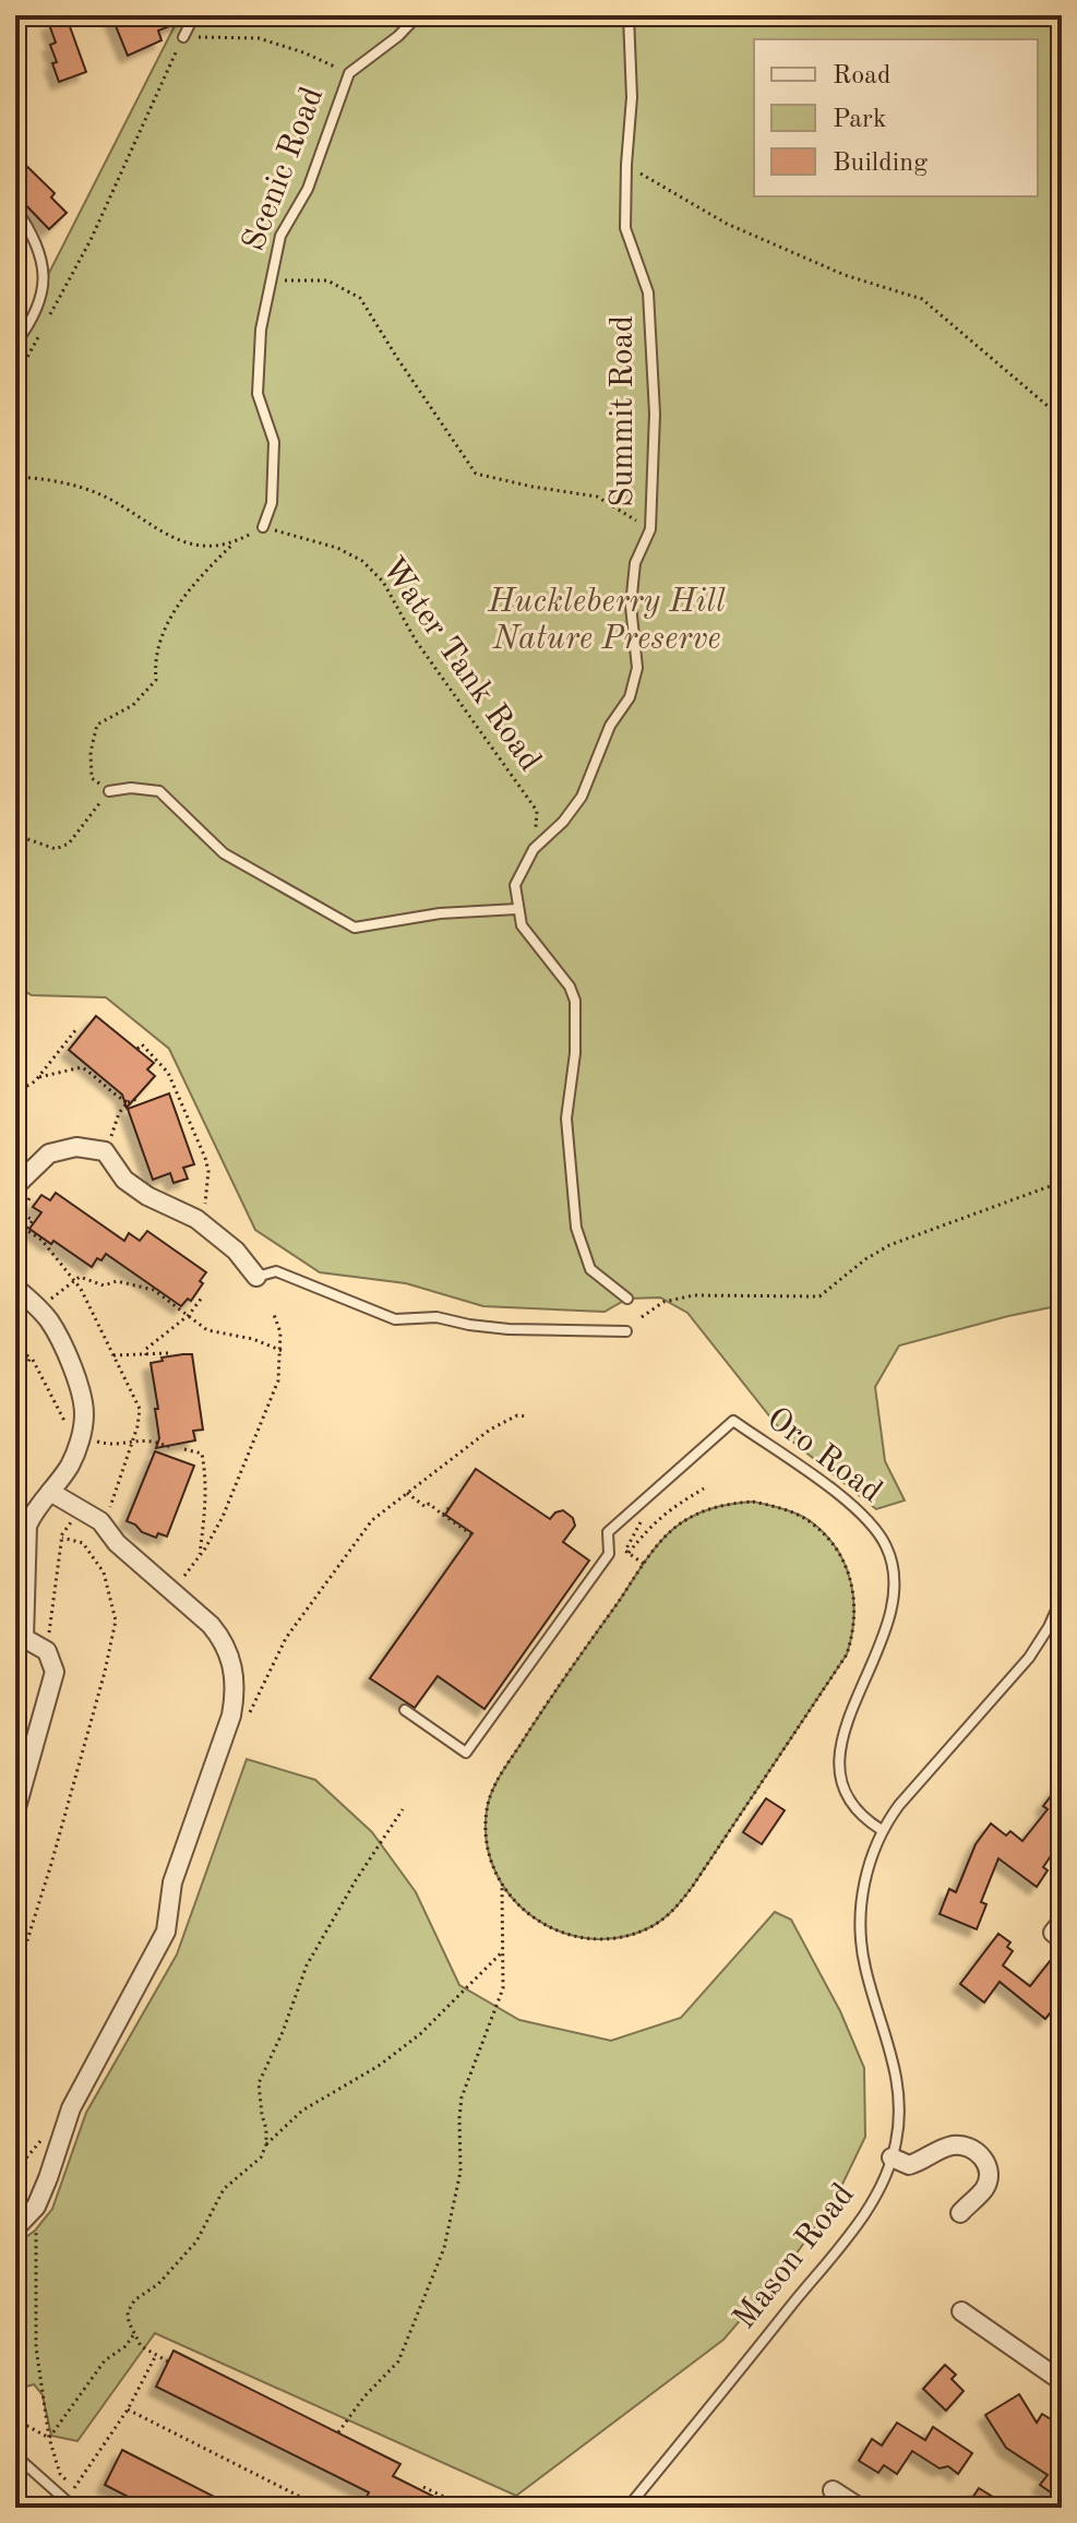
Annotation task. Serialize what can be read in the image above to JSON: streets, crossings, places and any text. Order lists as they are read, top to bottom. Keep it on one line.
{"streets":{"lane":["Scenic Road","Summit Road","Oro Road","Mason Road"],"path":["Water Tank Road"]},"crossings":[["Scenic Road","Water Tank Road"],["Summit Road","Water Tank Road"],["Oro Road","Mason Road"]],"parks":["Huckleberry Hill Nature Preserve"],"legend":["Road","Park","Building"]}
